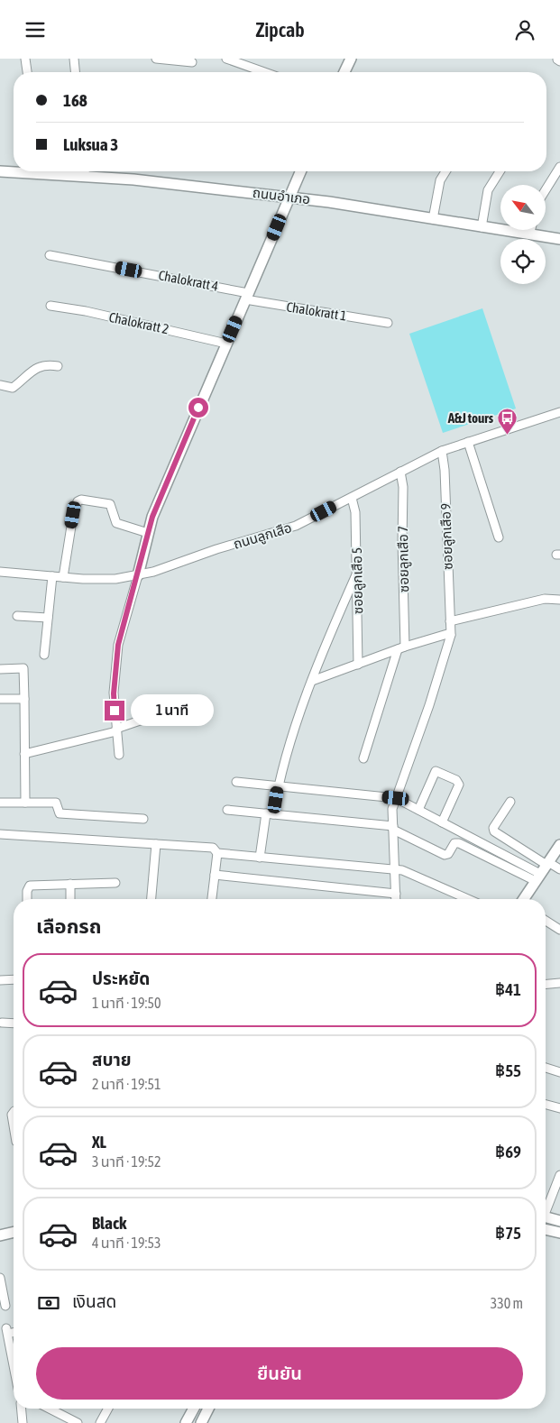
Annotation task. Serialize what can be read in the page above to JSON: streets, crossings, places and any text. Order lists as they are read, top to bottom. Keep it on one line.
{"streets":{"street":["ถนนอำเภอ","Chalokratt 4","Chalokratt 1","Chalokratt 2","ถนนลูกเสือ","ซอยลูกเสือ 9","ซอยลูกเสือ 7","ซอยลูกเสือ 5"]},"crossings":[["Chalokratt 4","Chalokratt 1"],["ถนนลูกเสือ","ซอยลูกเสือ 9"],["ถนนลูกเสือ","ซอยลูกเสือ 7"],["ถนนลูกเสือ","ซอยลูกเสือ 5"]],"places":{"bus stop":["A&J tours"]},"north":"top left","page":{"header":"Zipcab","banner":["168","Luksua 3"],"bubble":"1 นาที","heading":"เลือกรถ","list":[{"name":"ประหยัด","note":"1 นาที · 19:50","value":"฿41"},{"name":"สบาย","note":"2 นาที · 19:51","value":"฿55"},{"name":"XL","note":"3 นาที · 19:52","value":"฿69"},{"name":"Black","note":"4 นาที · 19:53","value":"฿75"}],"pay":["เงินสด","330 m"],"buttons":"ยืนยัน"}}
